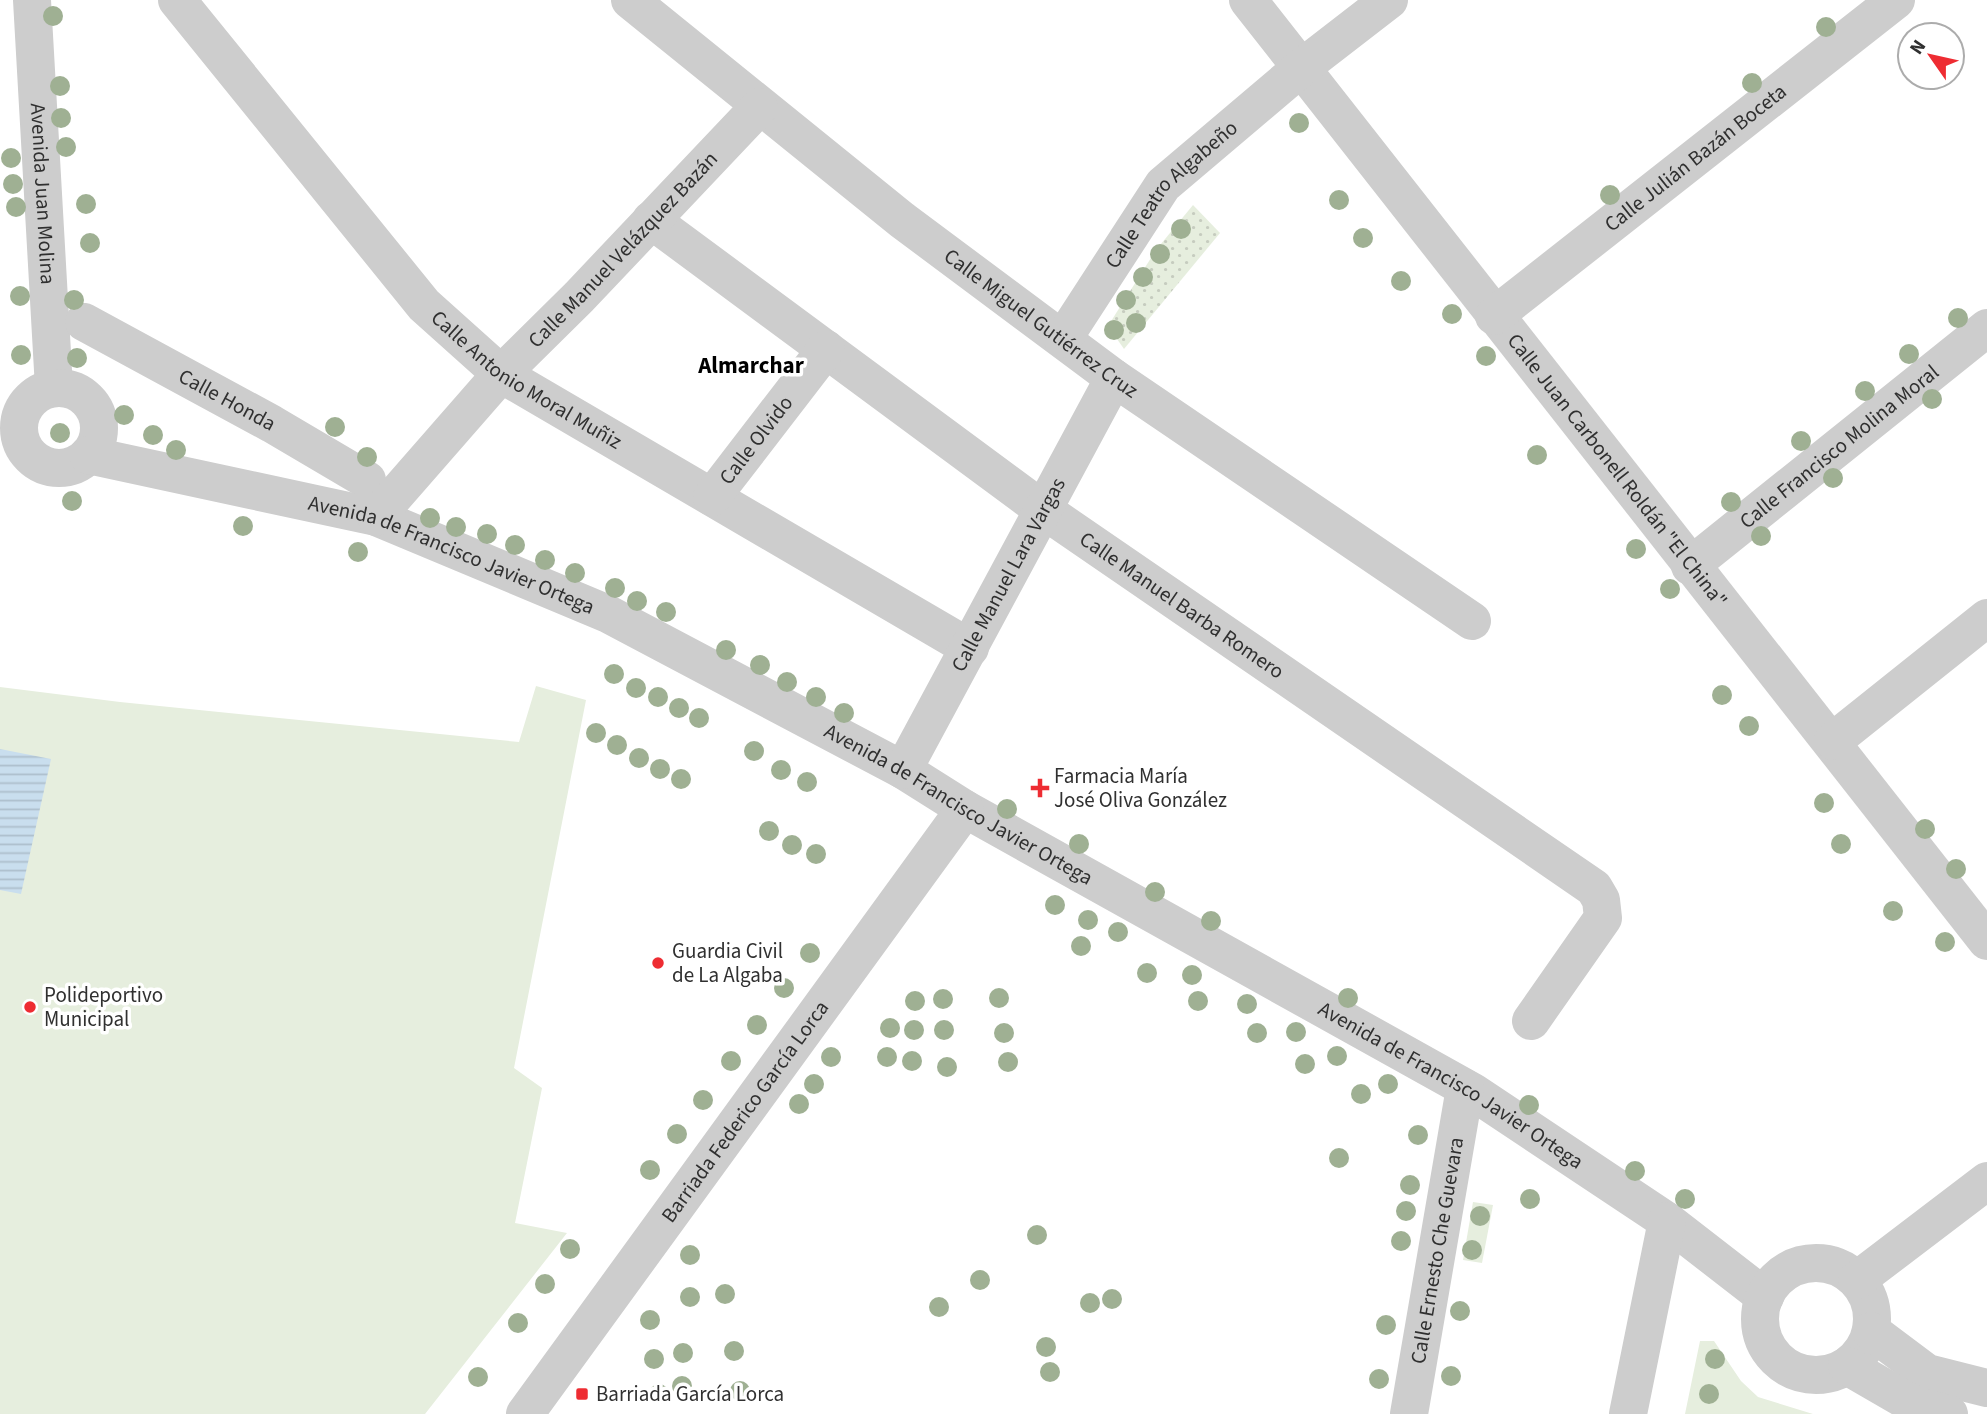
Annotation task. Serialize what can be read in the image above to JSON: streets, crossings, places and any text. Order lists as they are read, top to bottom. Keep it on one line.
{"streets":{"street":["Calle Julián Bazán Boceta","Avenida Juan Molina","Calle Teatro Algabeño","Calle Manuel Velázquez Bazán","Calle Miguel Gutiérrez Cruz","Calle Antonio Moral Muñiz","Calle Honda","Calle Olvido","Calle Francisco Molina Moral","Calle Juan Carbonell Roldán \"El China\"","Avenida de Francisco Javier Ortega","Calle Manuel Lara Vargas","Calle Manuel Barba Romero","Barriada Federico García Lorca","Calle Ernesto Che Guevara"]},"crossings":[["Calle Julián Bazán Boceta","Calle Juan Carbonell Roldán \"El China\""],["Avenida Juan Molina","Avenida de Francisco Javier Ortega"],["Calle Teatro Algabeño","Calle Miguel Gutiérrez Cruz"],["Calle Teatro Algabeño","Calle Juan Carbonell Roldán \"El China\""],["Calle Manuel Velázquez Bazán","Calle Miguel Gutiérrez Cruz"],["Calle Manuel Velázquez Bazán","Calle Antonio Moral Muñiz"],["Calle Manuel Velázquez Bazán","Avenida de Francisco Javier Ortega"],["Calle Manuel Velázquez Bazán","Calle Manuel Barba Romero"],["Calle Miguel Gutiérrez Cruz","Calle Manuel Lara Vargas"],["Calle Antonio Moral Muñiz","Calle Olvido"],["Calle Antonio Moral Muñiz","Calle Manuel Lara Vargas"],["Calle Olvido","Calle Manuel Barba Romero"],["Calle Francisco Molina Moral","Calle Juan Carbonell Roldán \"El China\""],["Avenida de Francisco Javier Ortega","Calle Manuel Lara Vargas"],["Avenida de Francisco Javier Ortega","Barriada Federico García Lorca"],["Avenida de Francisco Javier Ortega","Calle Ernesto Che Guevara"],["Calle Manuel Lara Vargas","Calle Manuel Barba Romero"]],"districts":["Almarchar"],"places":{"health":["Farmacia María José Oliva González"],"other":["Guardia Civil de La Algaba","Polideportivo Municipal"],"transit":["Barriada García Lorca"]},"north":"top left"}
